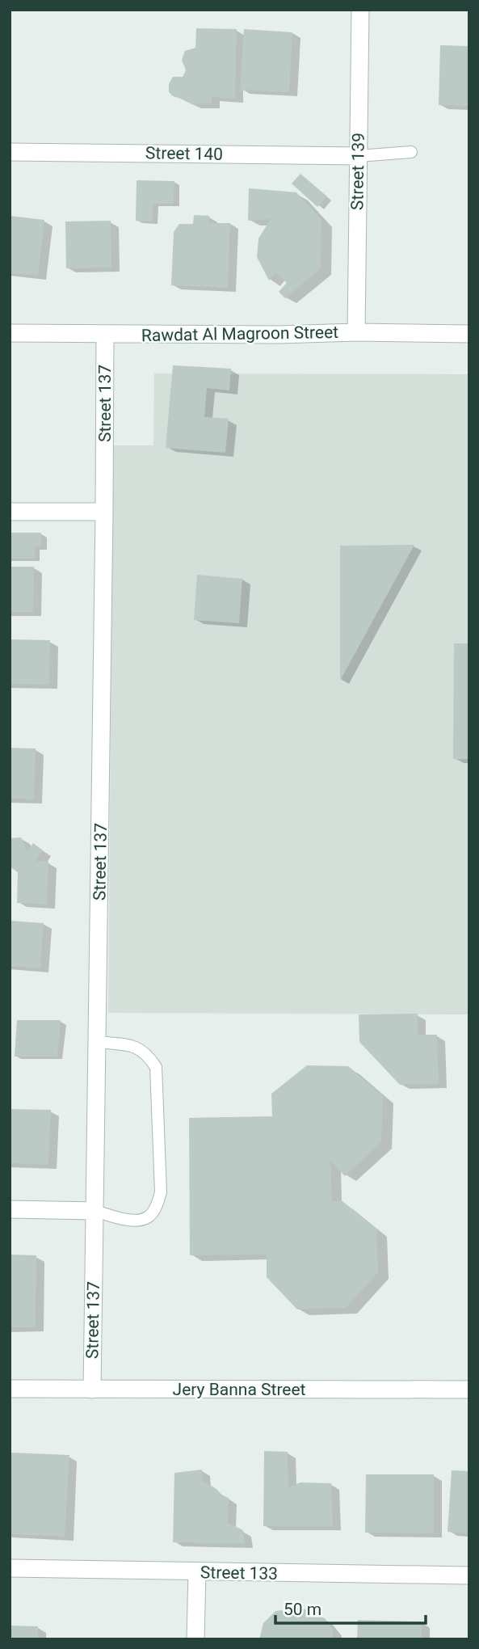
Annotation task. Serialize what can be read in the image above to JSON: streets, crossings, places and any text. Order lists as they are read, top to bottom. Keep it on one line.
{"streets":{"street":["Street 140","Street 139","Rawdat Al Magroon Street","Street 137","Jery Banna Street","Street 133"]},"crossings":[["Street 140","Street 139"],["Street 139","Rawdat Al Magroon Street"],["Rawdat Al Magroon Street","Street 137"],["Street 137","Jery Banna Street"]],"scale_bar":"50 m"}
